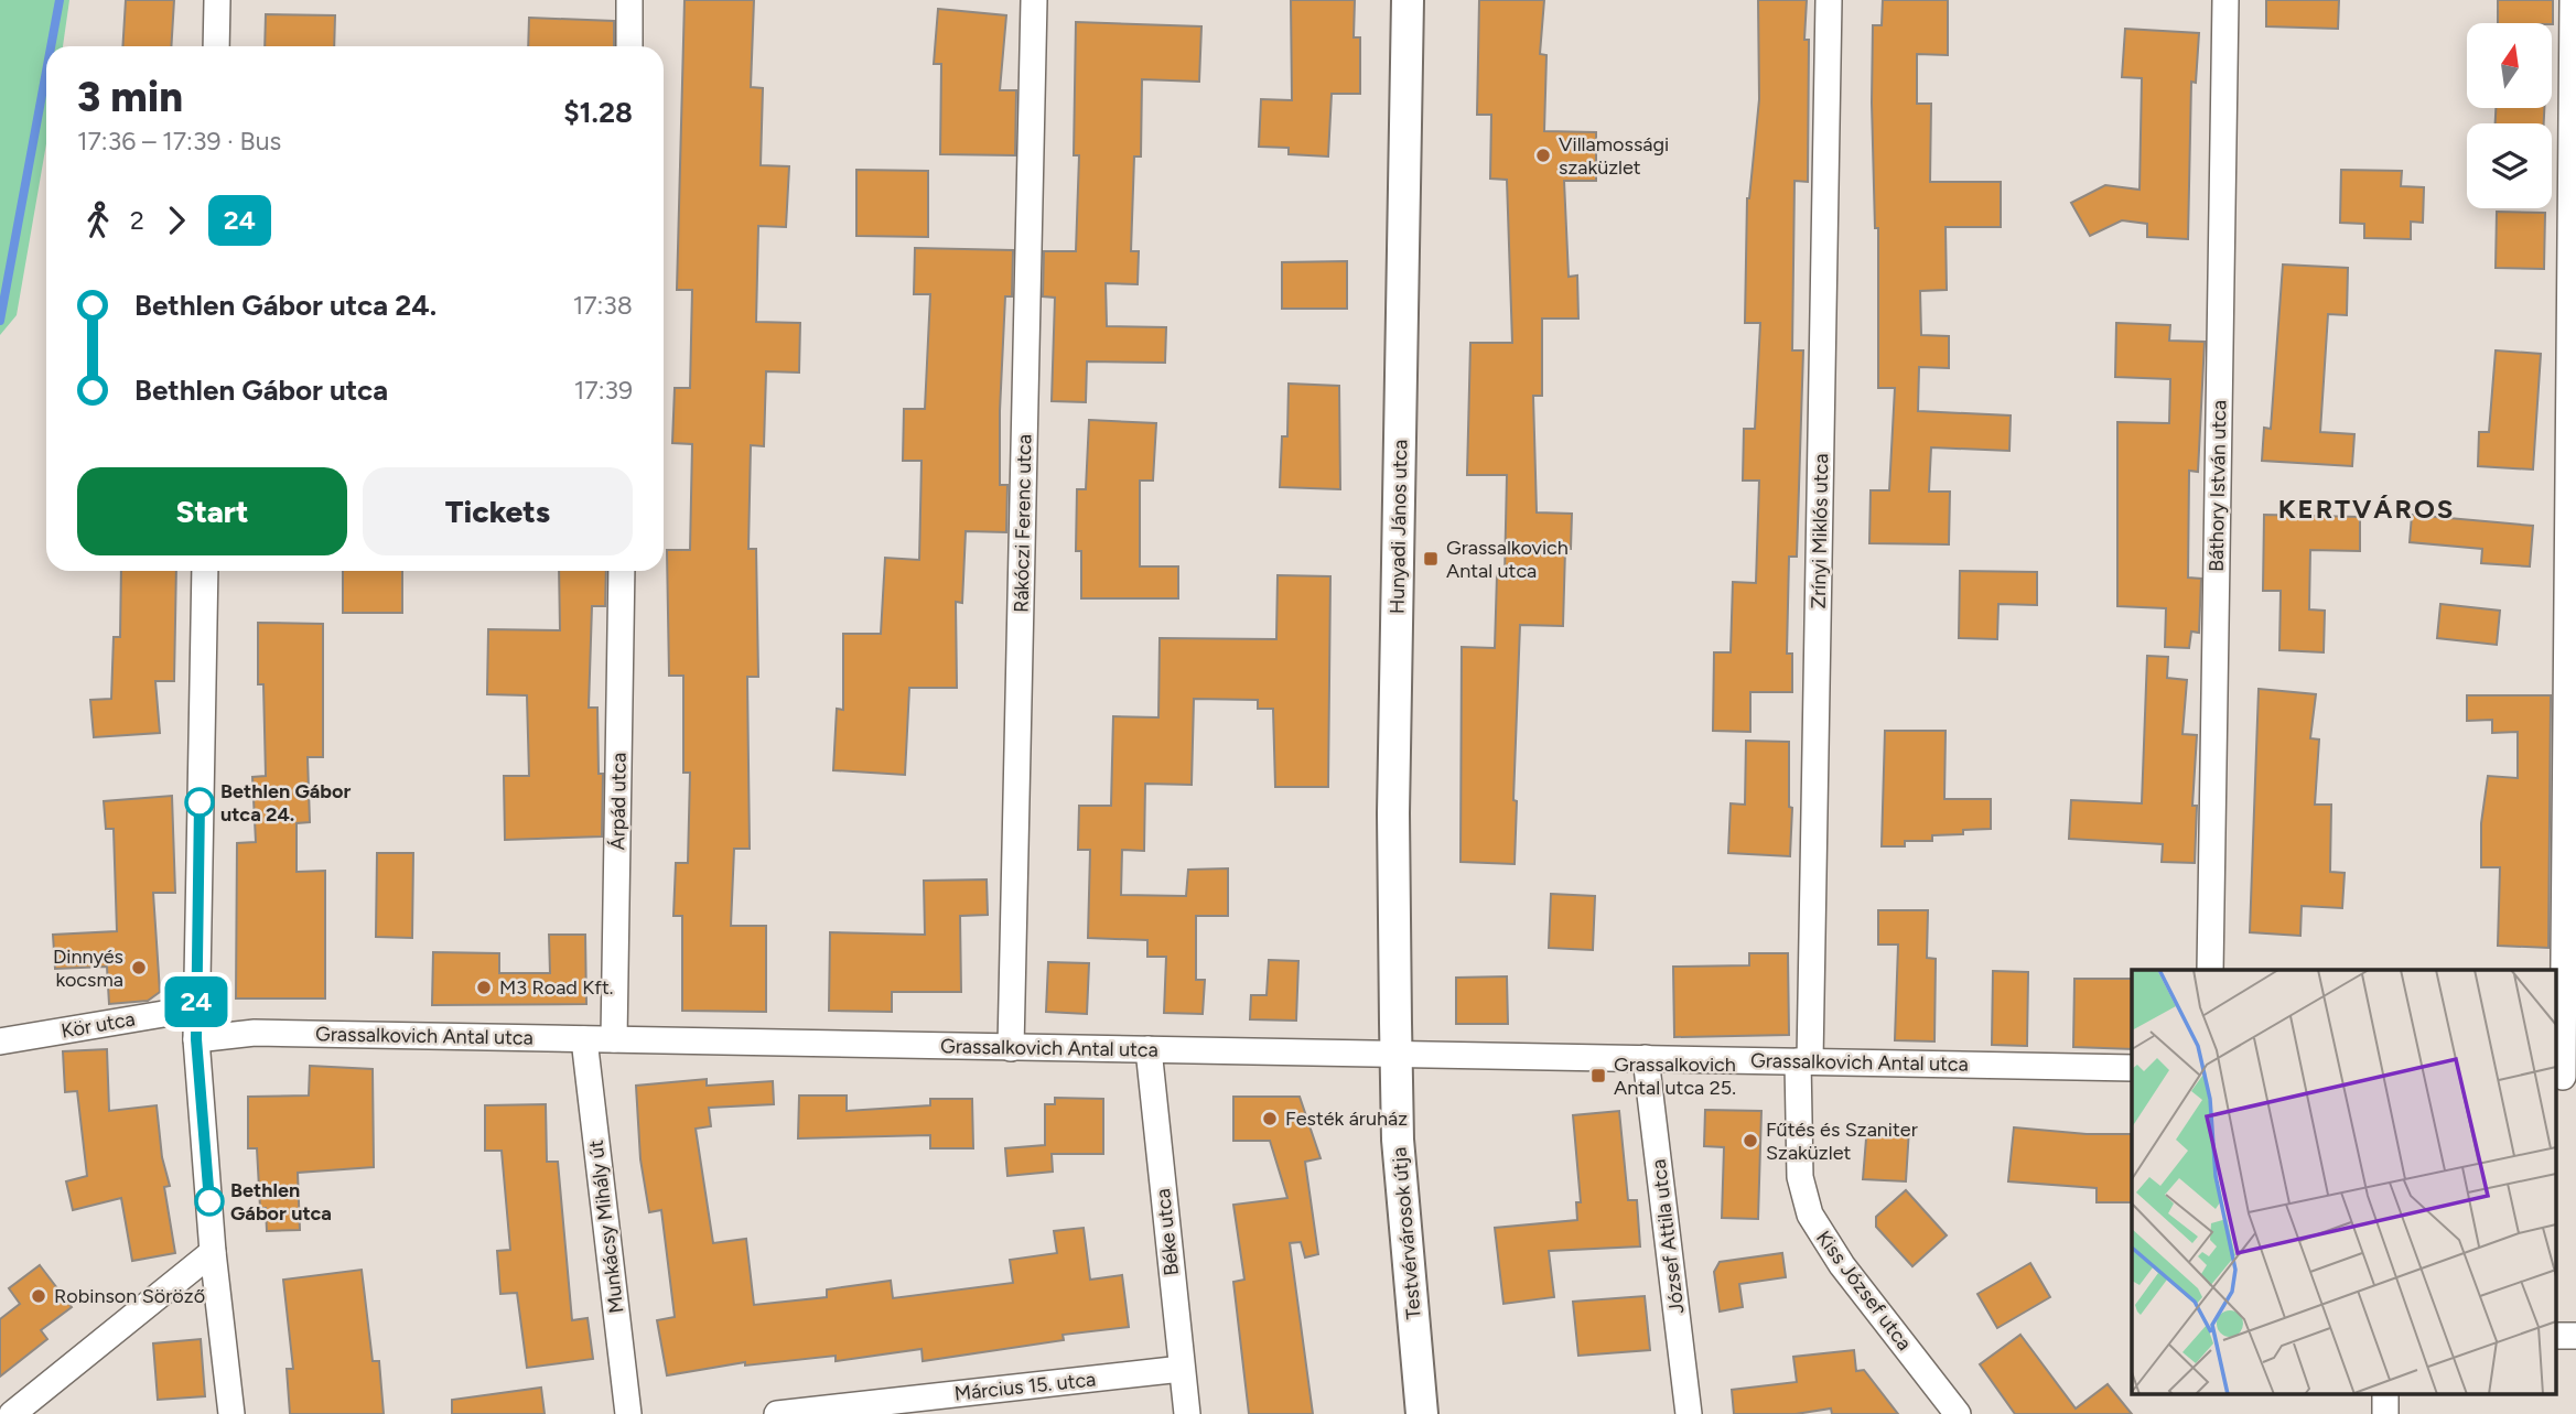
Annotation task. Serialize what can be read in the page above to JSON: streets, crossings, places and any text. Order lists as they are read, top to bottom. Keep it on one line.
{"streets":{"street":["Báthory István utca","Rákóczi Ferenc utca","Hunyadi János utca","Zrínyi Miklós utca","Árpád utca","Kör utca","Grassalkovich Antal utca","Munkácsy Mihály út","Béke utca","Testvérvárosok útja","József Attila utca","Kiss József utca","Március 15. utca"]},"crossings":[["Rákóczi Ferenc utca","Grassalkovich Antal utca"],["Hunyadi János utca","Grassalkovich Antal utca"],["Hunyadi János utca","Testvérvárosok útja"],["Zrínyi Miklós utca","Grassalkovich Antal utca"],["Zrínyi Miklós utca","Kiss József utca"],["Árpád utca","Grassalkovich Antal utca"],["Grassalkovich Antal utca","Munkácsy Mihály út"],["Grassalkovich Antal utca","Béke utca"],["Grassalkovich Antal utca","Testvérvárosok útja"],["Grassalkovich Antal utca","József Attila utca"],["Grassalkovich Antal utca","Kiss József utca"],["Béke utca","Március 15. utca"]],"districts":["KERTVÁROS"],"places":{"other":["Villamossági szaküzlet","Bethlen Gábor utca 24.","Dinnyés kocsma","M3 Road Kft.","Festék áruház","Fűtés és Szaniter Szaküzlet","Bethlen Gábor utca","Robinson Söröző"],"transit":["Grassalkovich Antal utca","Grassalkovich Antal utca 25."]},"lines":["bus line 24"],"north":"top","page":{"on_map":"24","heading":["3 min","17:36 – 17:39 · Bus","$1.28"],"legs":["2","24"],"list":[{"name":"Bethlen Gábor utca 24.","value":"17:38"},{"name":"Bethlen Gábor utca","value":"17:39"}],"buttons":["Start","Tickets"]}}
